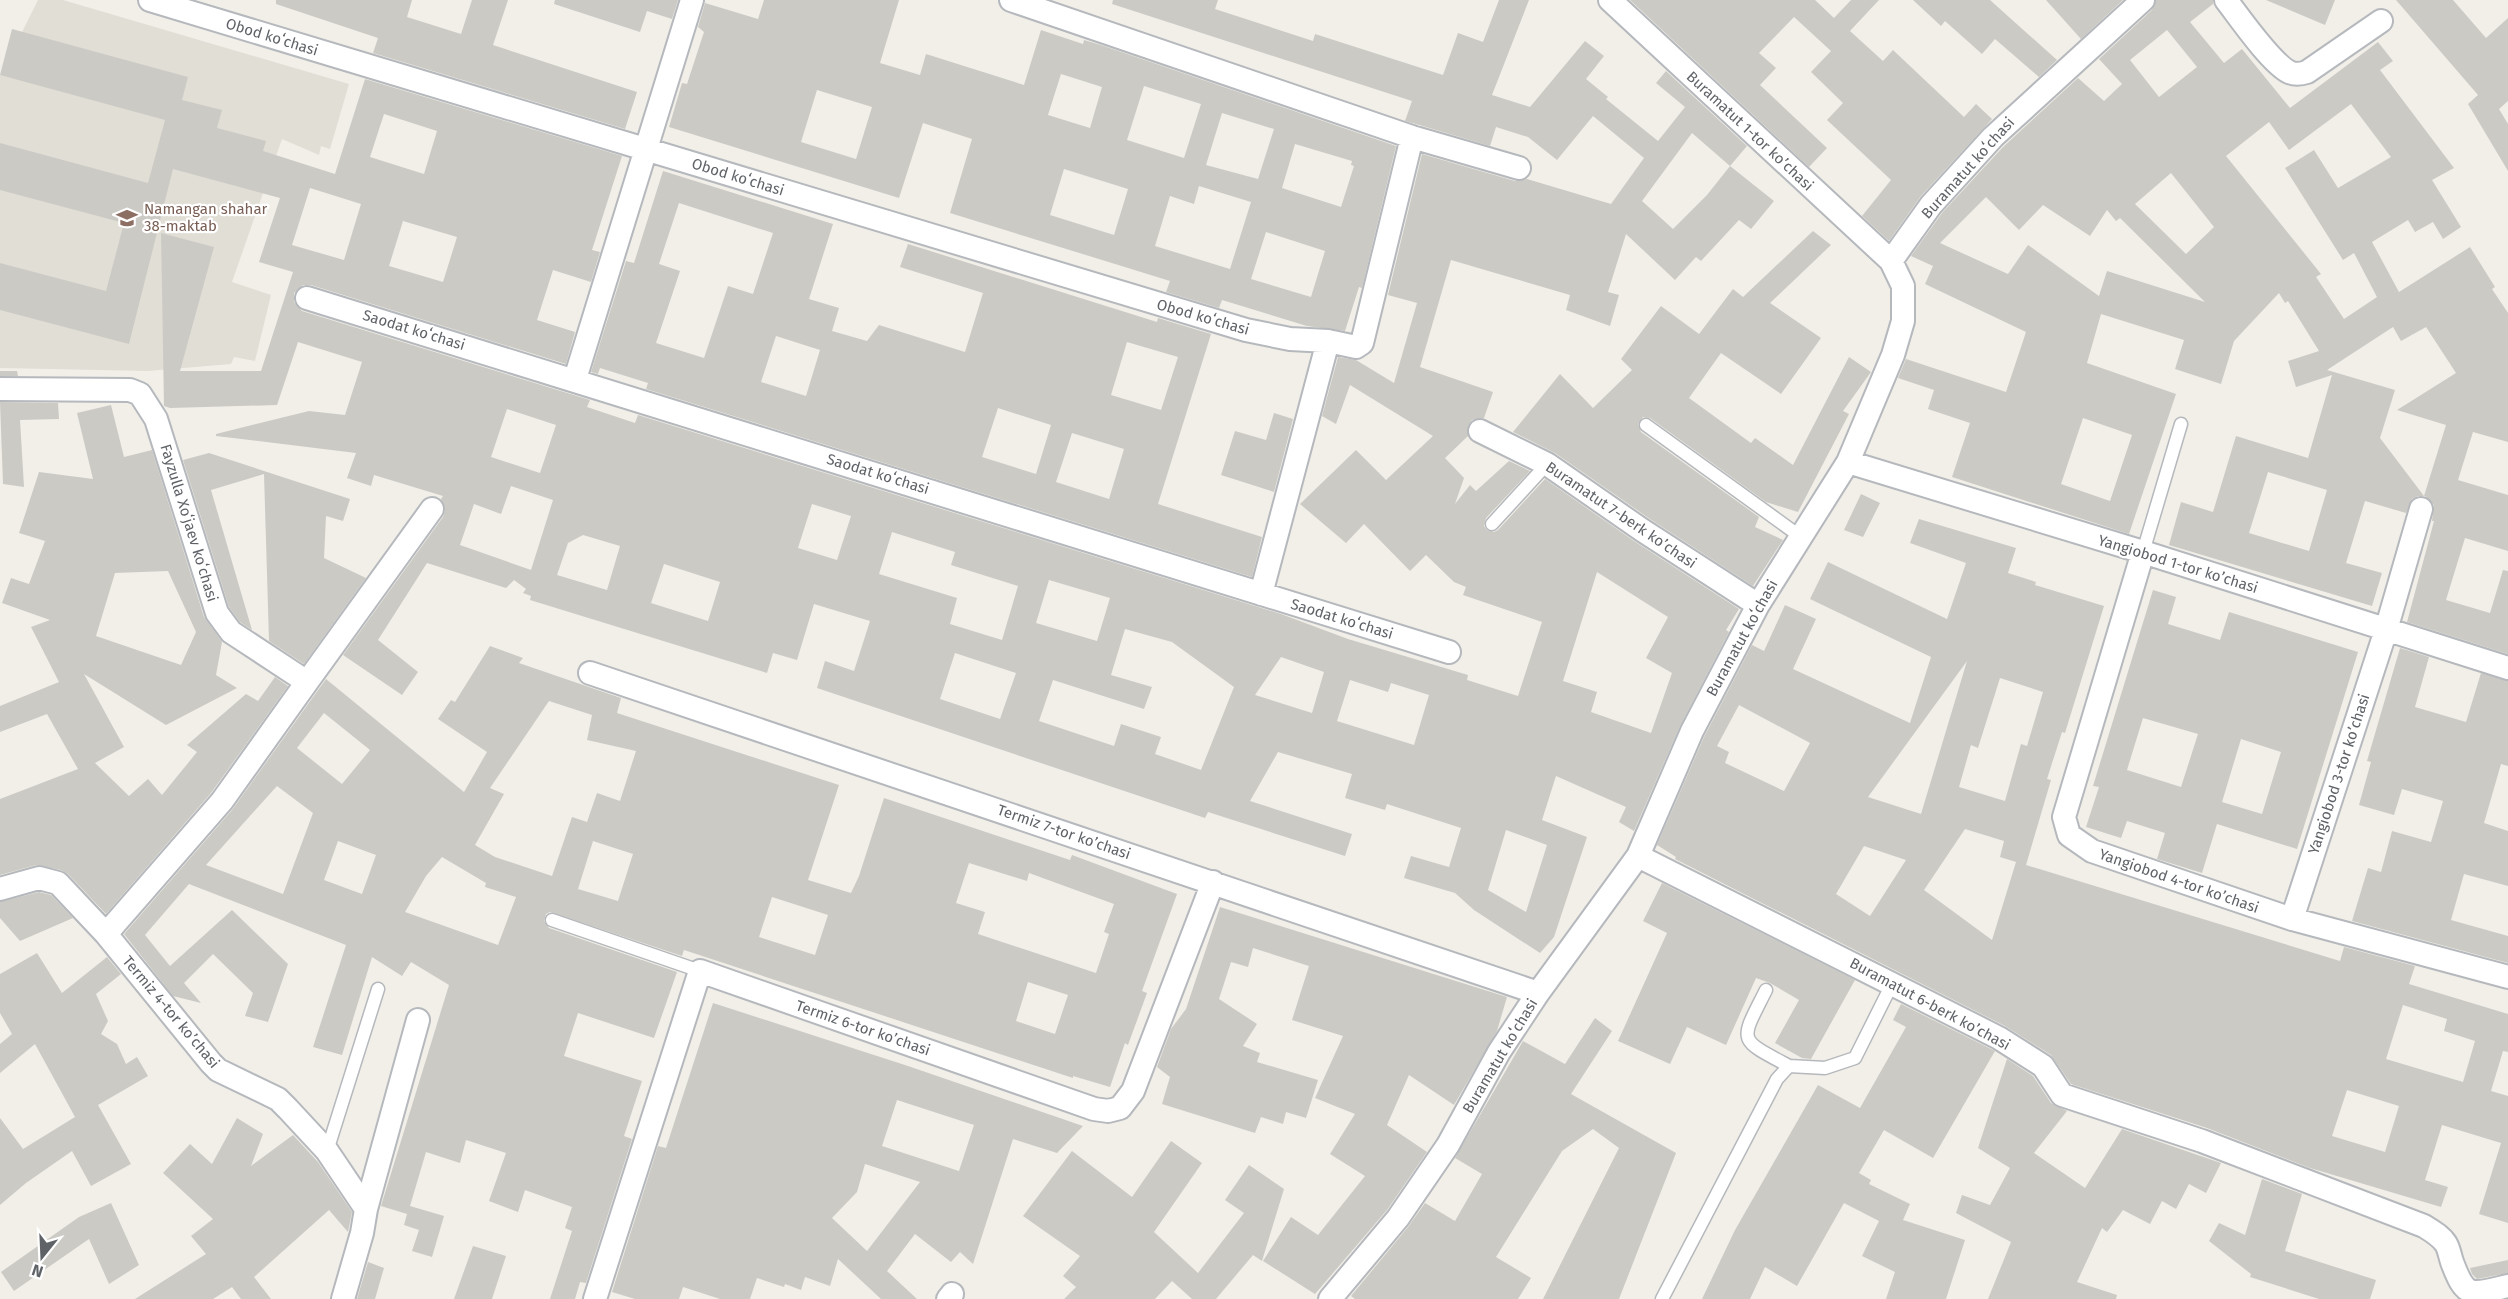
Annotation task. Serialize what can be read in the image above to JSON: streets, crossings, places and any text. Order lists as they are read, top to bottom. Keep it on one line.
{"streets":{"street":["Obod koʻchasi","Buramatut 1-tor koʼchasi","Buramatut koʻchasi","Saodat koʻchasi","Buramatut 7-berk koʼchasi","Fayzulla Xoʻjaev koʻchasi","Yangiobod 1-tor koʼchasi","Yangiobod 3-tor koʼchasi","Termiz 7-tor koʼchasi","Yangiobod 4-tor koʼchasi","Buramatut 6-berk koʼchasi","Termiz 4-tor koʼchasi","Termiz 6-tor koʼchasi"]},"crossings":[["Buramatut 1-tor koʼchasi","Buramatut koʻchasi"],["Buramatut koʻchasi","Buramatut 7-berk koʼchasi"],["Buramatut koʻchasi","Yangiobod 1-tor koʼchasi"],["Buramatut koʻchasi","Termiz 7-tor koʼchasi"],["Buramatut koʻchasi","Buramatut 6-berk koʼchasi"],["Yangiobod 1-tor koʼchasi","Yangiobod 3-tor koʼchasi"],["Yangiobod 1-tor koʼchasi","Yangiobod 4-tor koʼchasi"],["Yangiobod 3-tor koʼchasi","Yangiobod 4-tor koʼchasi"],["Termiz 7-tor koʼchasi","Termiz 6-tor koʼchasi"]],"places":{"school or university":["Namangan shahar 38-maktab"]},"north":"bottom"}
